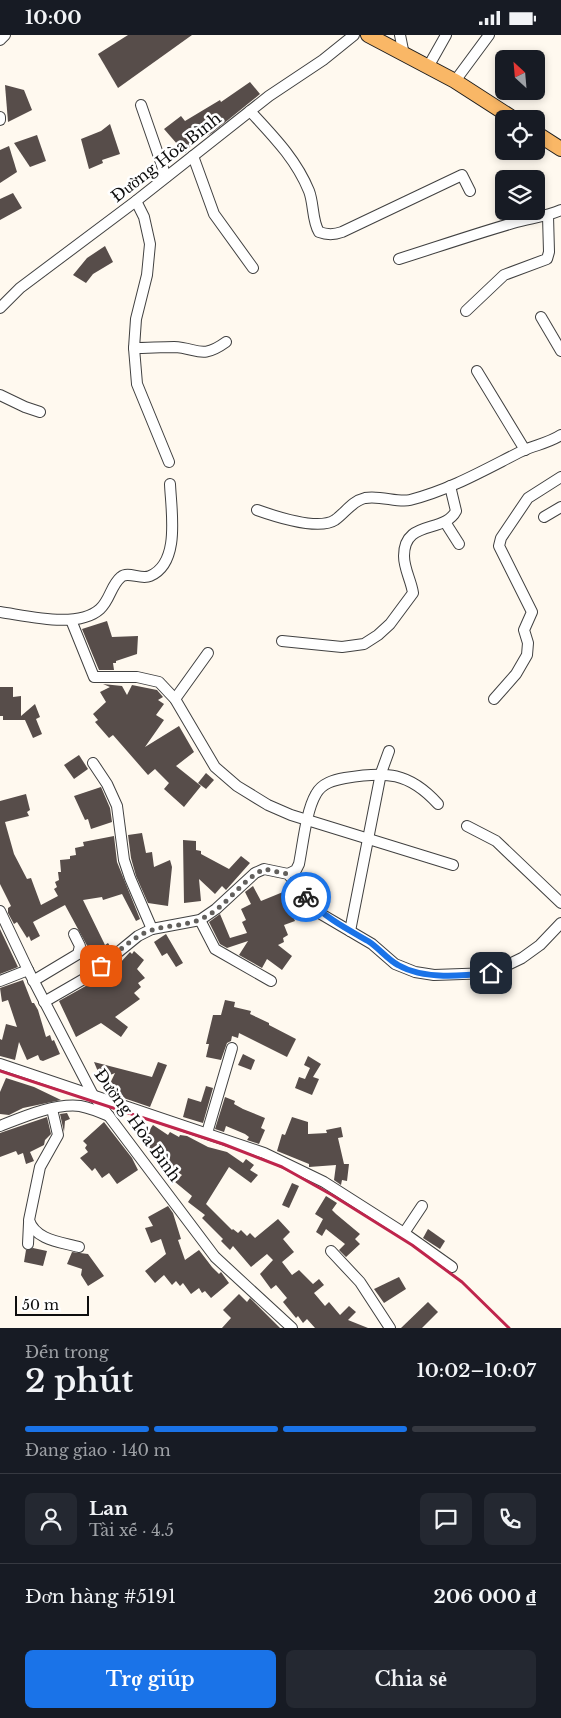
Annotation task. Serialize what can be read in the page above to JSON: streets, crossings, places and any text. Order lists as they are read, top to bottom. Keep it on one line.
{"streets":{"street":["Đường Hòa Bình"]},"scale_bar":"50 m","north":"top left","page":{"status":"10:00","scale":"50 m","heading":["2 phút","Đến trong","10:02–10:07"],"panel":["Lan","Tài xế · 4.5","Đơn hàng #5191","206 000 ₫"],"bar":"Đang giao · 140 m","buttons":["Trợ giúp","Chia sẻ"]}}
